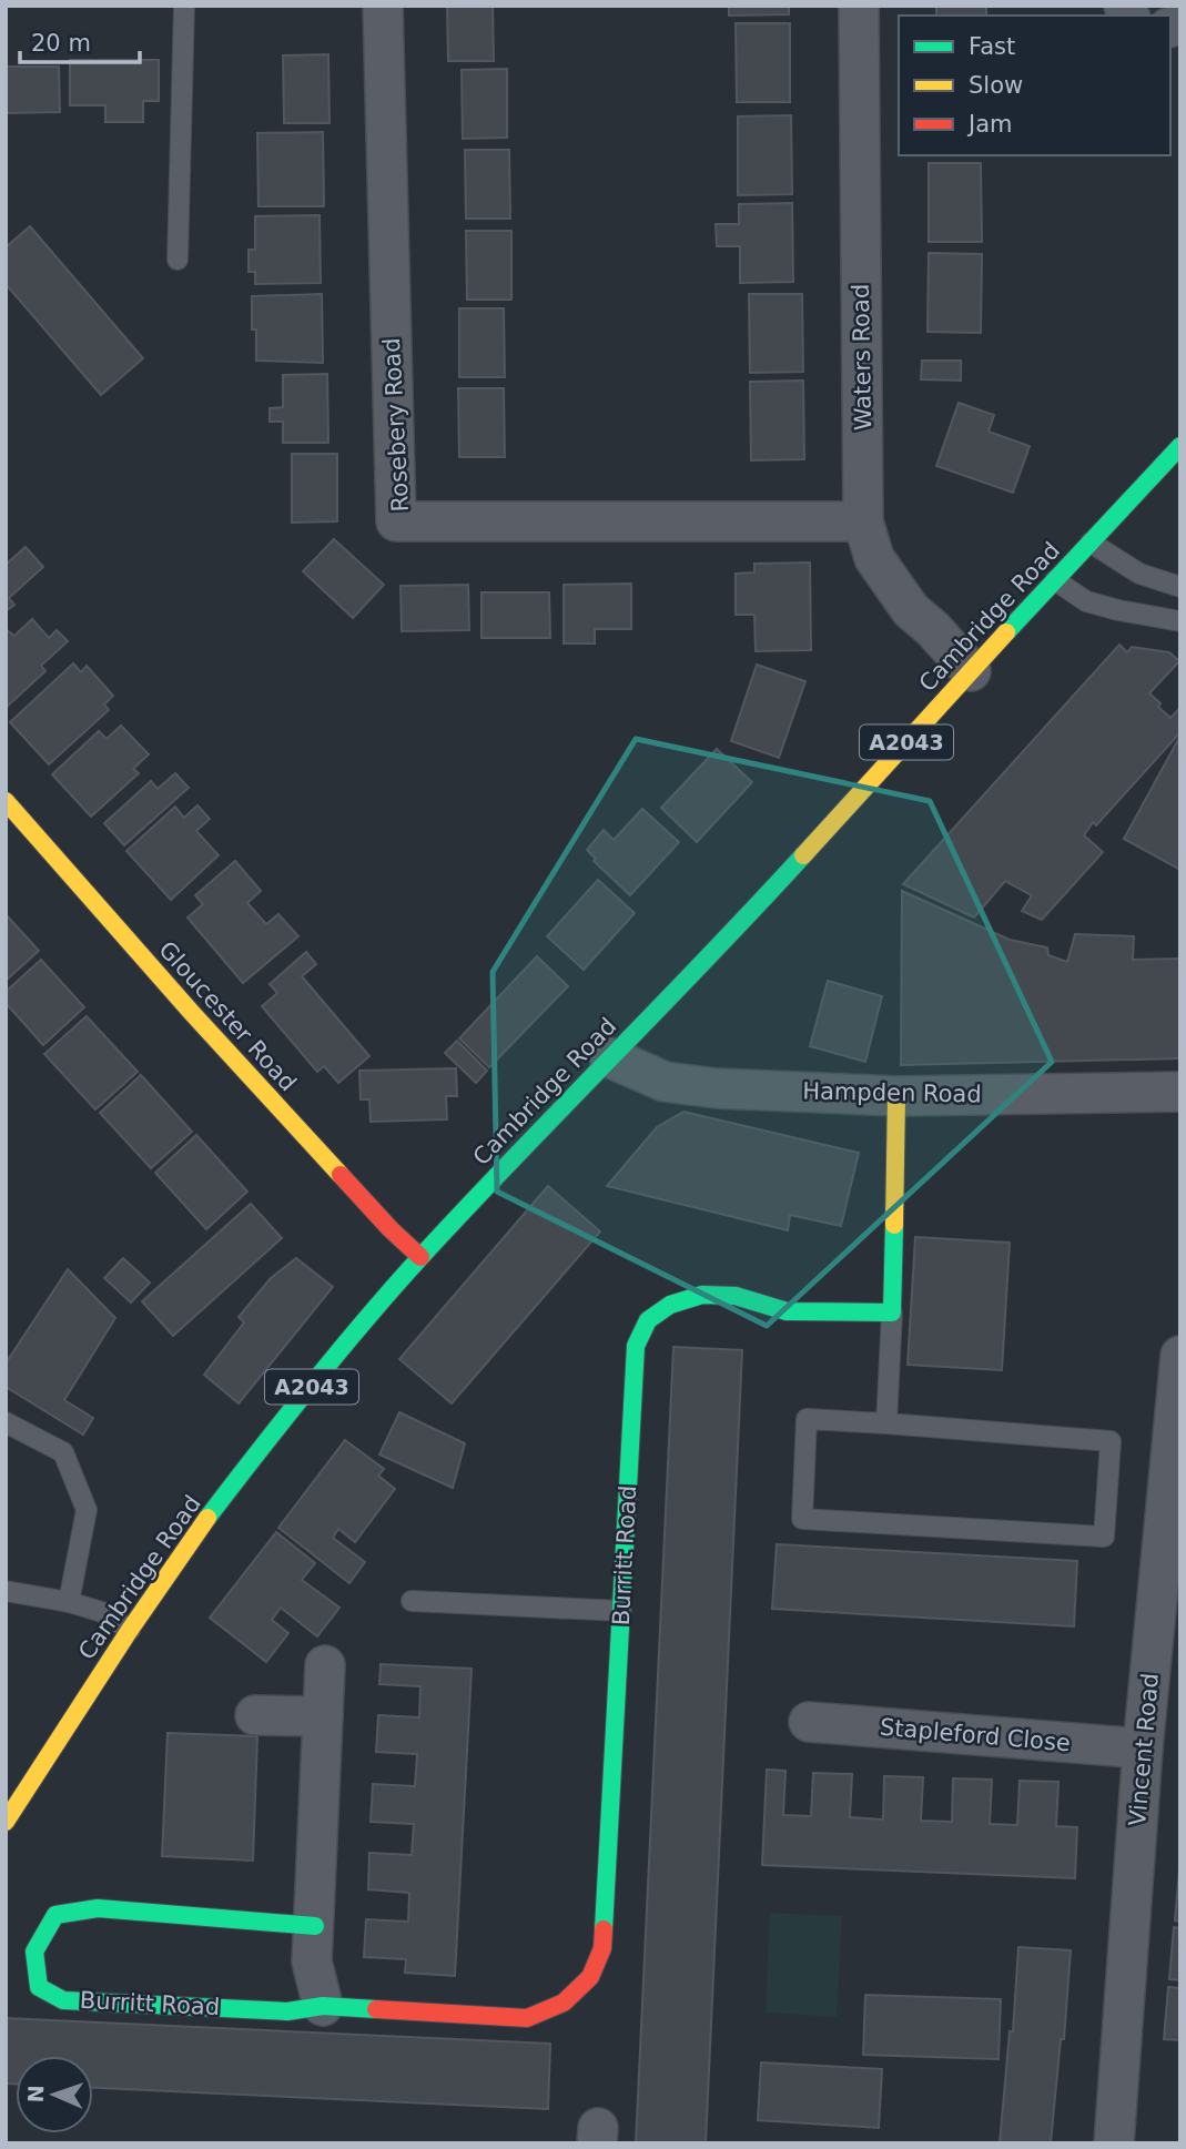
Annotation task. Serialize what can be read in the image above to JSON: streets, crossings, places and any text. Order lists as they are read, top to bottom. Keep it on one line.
{"streets":{"street":["Waters Road","Rosebery Road","Cambridge Road","A2043","Gloucester Road","Hampden Road","Burritt Road","Stapleford Close","Vincent Road"]},"crossings":[["Waters Road","Rosebery Road"],["Waters Road","Cambridge Road"],["Cambridge Road","Gloucester Road"],["Cambridge Road","Hampden Road"],["Stapleford Close","Vincent Road"]],"legend":["Fast","Slow","Jam"],"scale_bar":"20 m","north":"left"}
